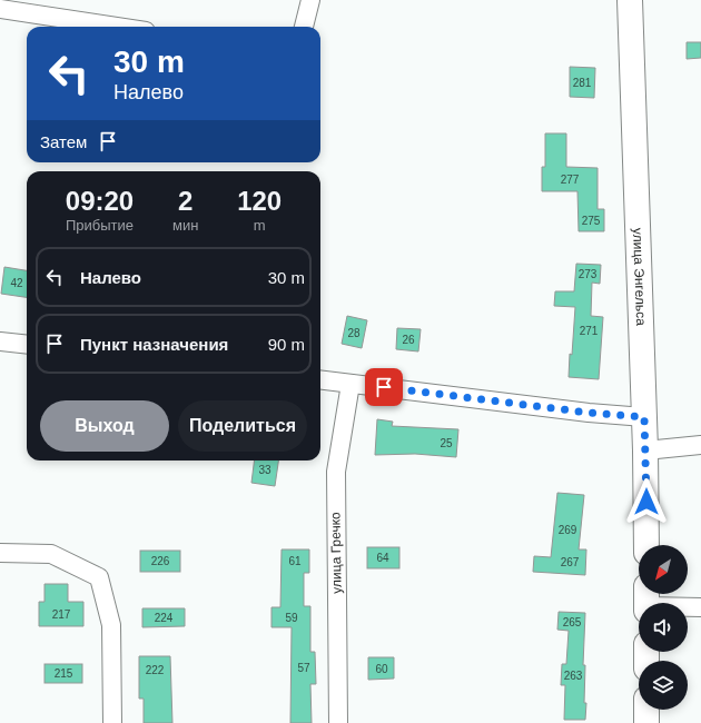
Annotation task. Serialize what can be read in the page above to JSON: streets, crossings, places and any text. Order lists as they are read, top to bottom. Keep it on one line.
{"streets":{"street":["улица Энгельса","улица Гречко"]},"house_numbers":["281","277","275","273","42","271","28","26","25","33","269","64","226","61","267","217","224","59","265","57","60","222","215","263"],"north":"bottom left","page":{"turn":["30 m","Налево"],"then":"Затем","eta":["09:20","Прибытие","2","мин","120","m"],"list":[{"name":"Налево","value":"30 m"},{"name":"Пункт назначения","value":"90 m"}],"buttons":["Выход","Поделиться"]}}
